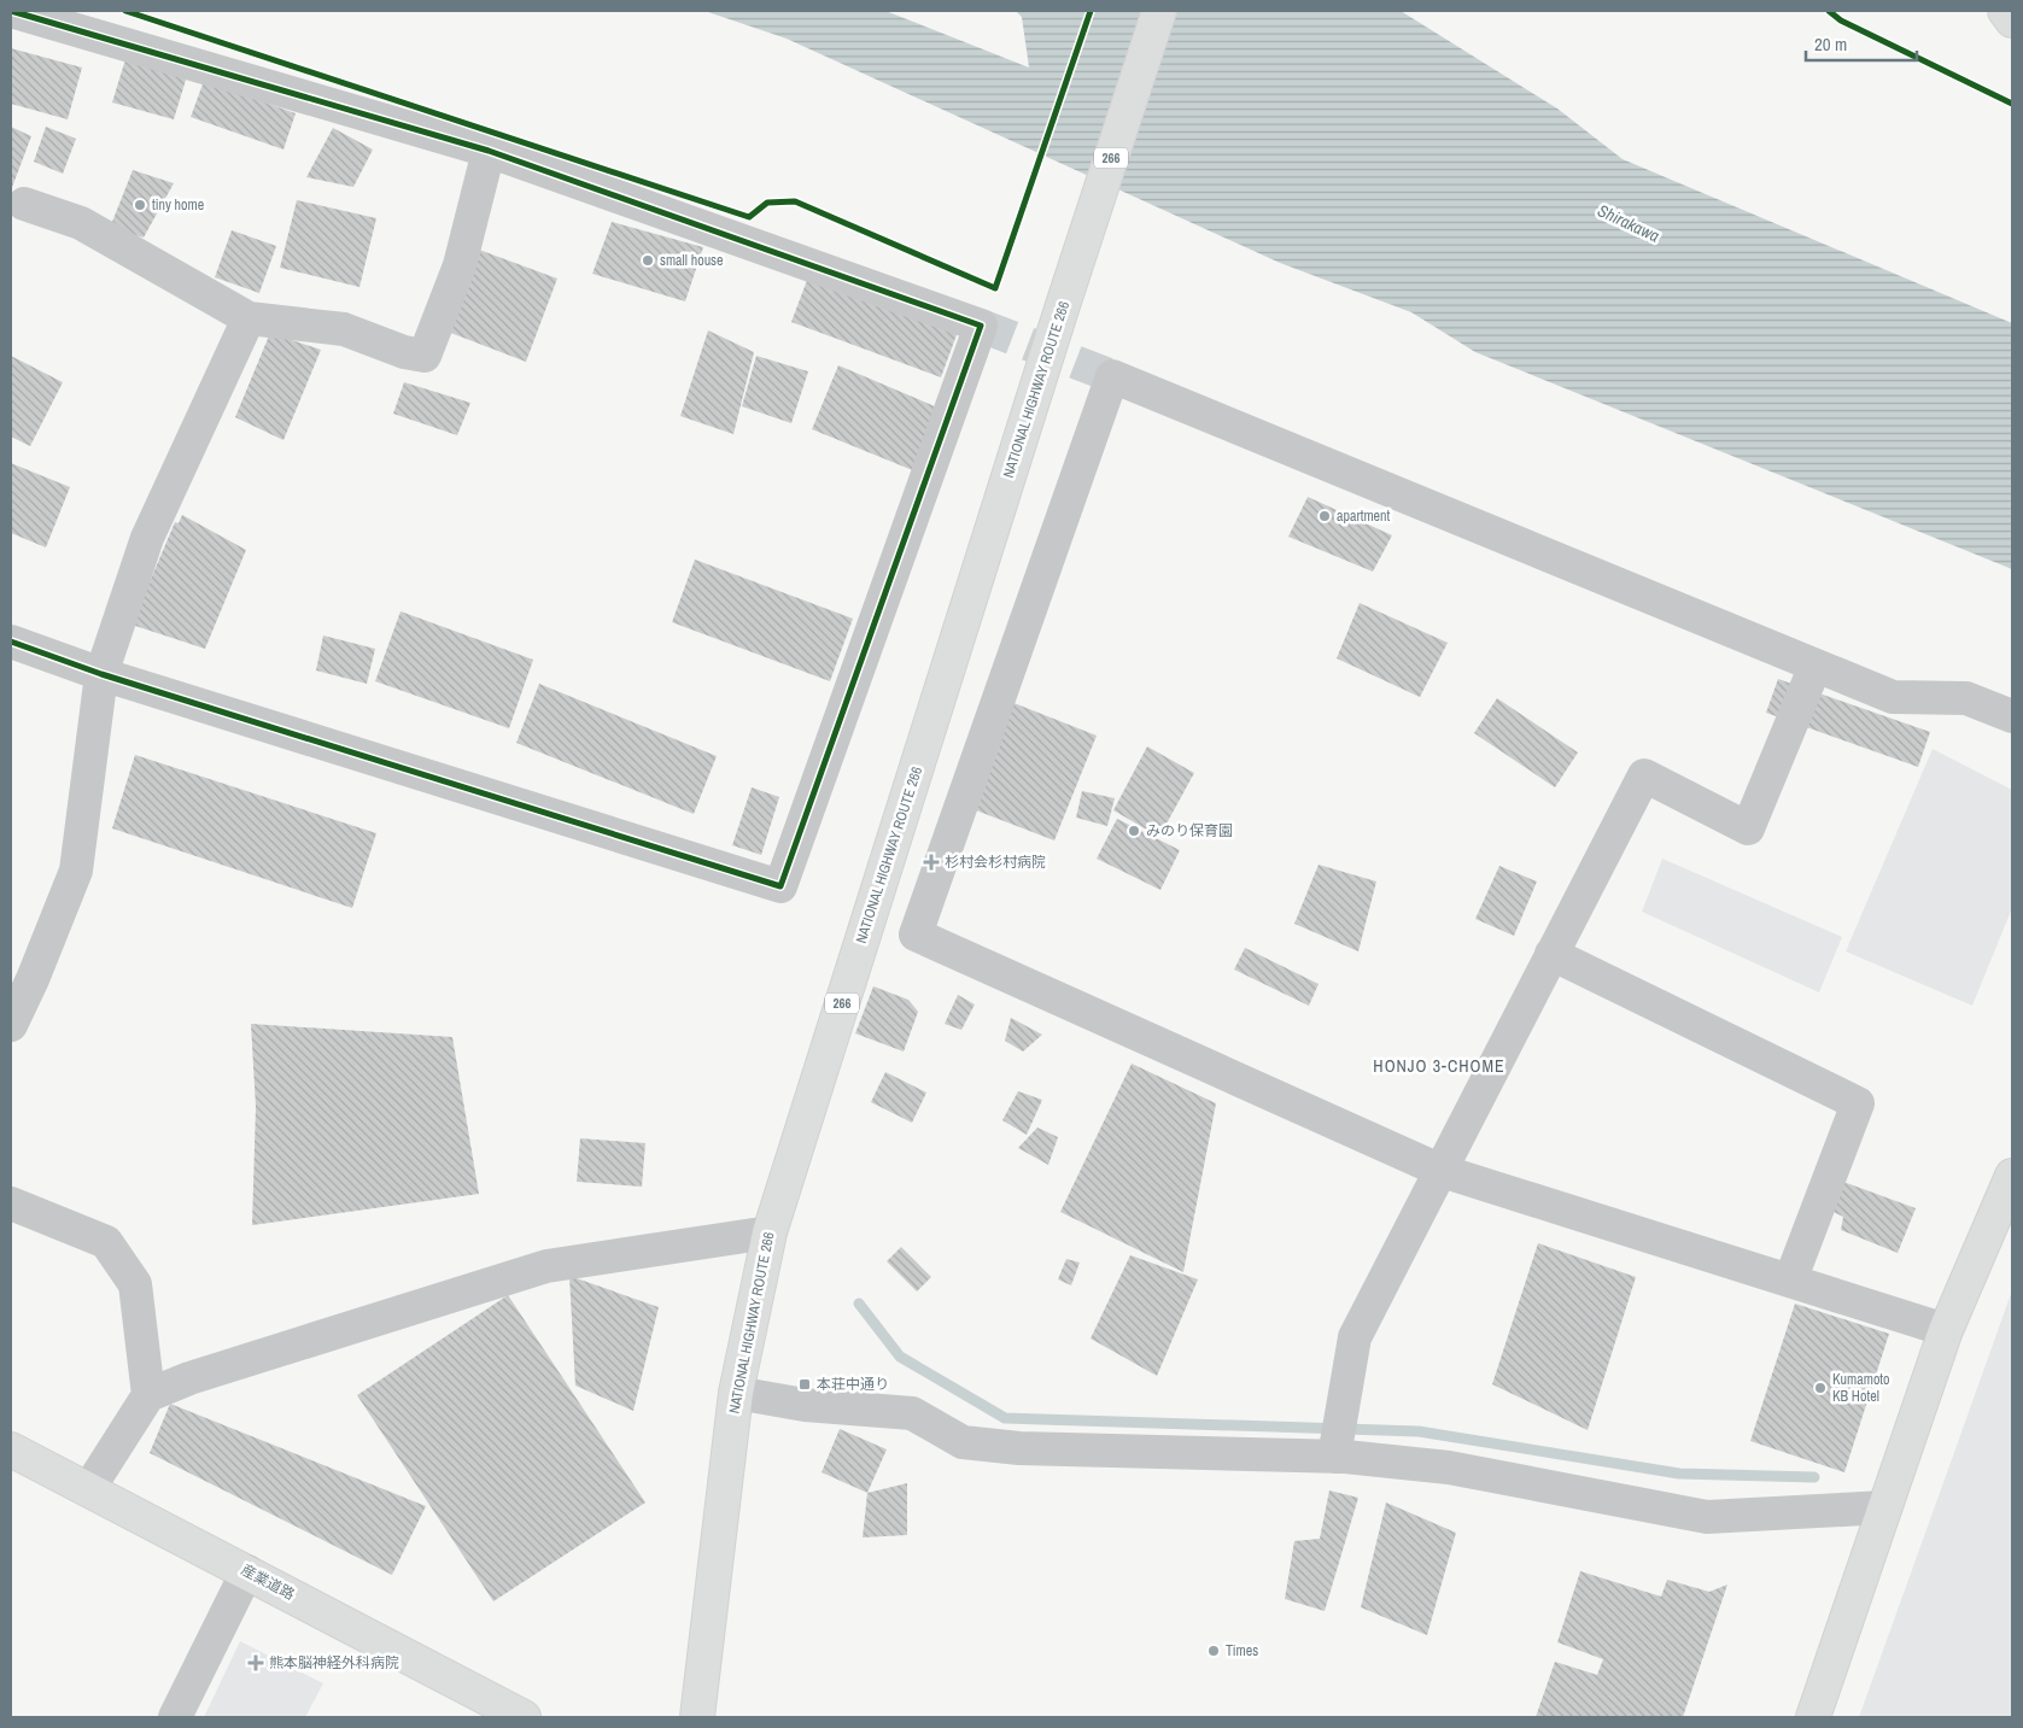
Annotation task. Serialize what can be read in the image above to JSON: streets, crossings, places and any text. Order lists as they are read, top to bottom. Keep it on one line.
{"streets":{"main road":["266","NATIONAL HIGHWAY ROUTE 266","産業道路"]},"districts":["HONJO 3-CHOME"],"water":["Shirakawa"],"places":{"other":["tiny home","small house","apartment","みのり保育園","Kumamoto KB Hotel","Times"],"health":["杉村会杉村病院","熊本脳神経外科病院"],"transit":["本荘中通り"]},"scale_bar":"20 m"}
